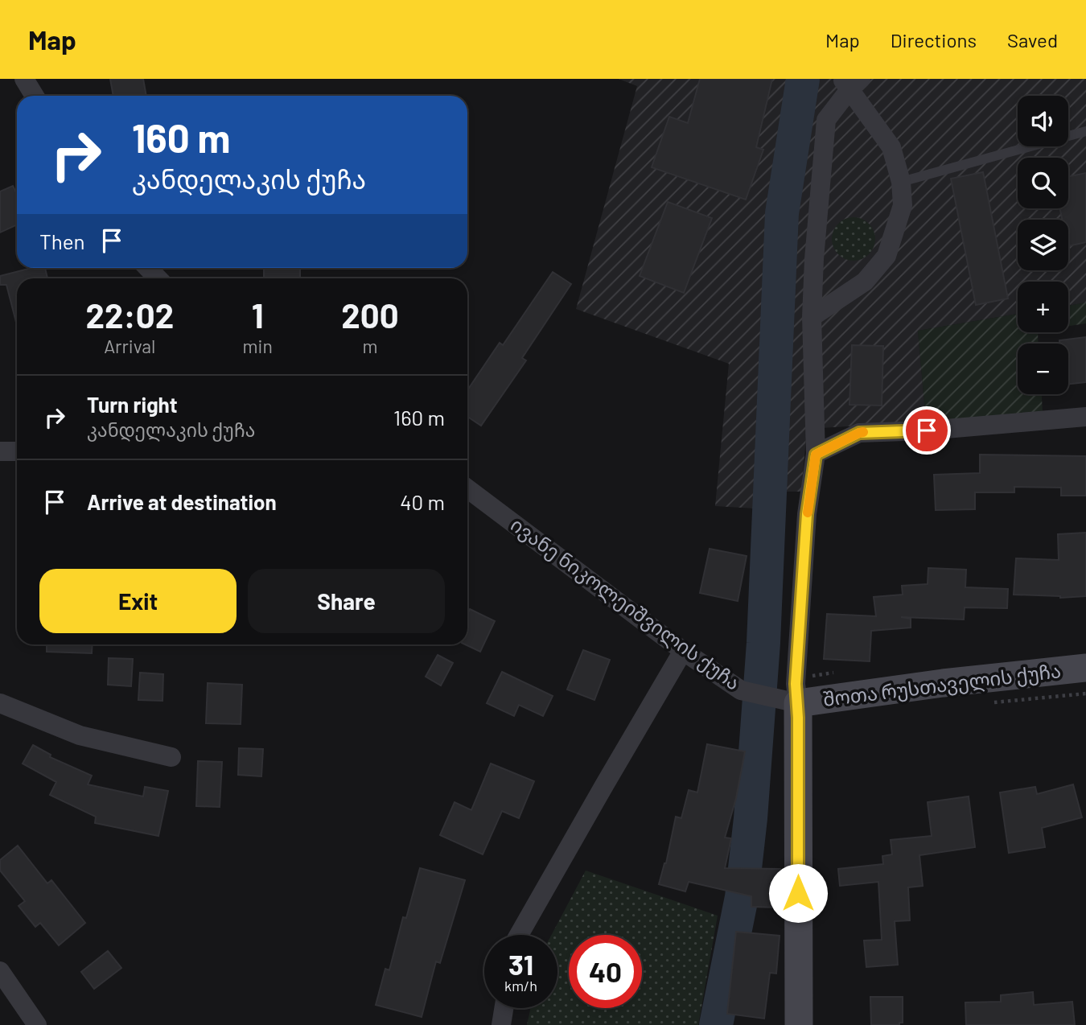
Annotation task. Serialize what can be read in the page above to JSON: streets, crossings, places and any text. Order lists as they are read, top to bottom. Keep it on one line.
{"streets":{"street":["ივანე ნიკოლეიშვილის ქუჩა","შოთა რუსთაველის ქუჩა"]},"crossings":[["ივანე ნიკოლეიშვილის ქუჩა","შოთა რუსთაველის ქუჩა"]],"page":{"header":"Map","nav":["Map","Directions","Saved"],"map_buttons":["+","−"],"turn":["160 m","კანდელაკის ქუჩა"],"then":"Then","eta":["22:02","Arrival","1","min","200","m"],"list":[{"name":"Turn right","note":"კანდელაკის ქუჩა","value":"160 m"},{"name":"Arrive at destination","value":"40 m"}],"buttons":["Exit","Share"],"speed":"31 km/h","limit":"40"}}
